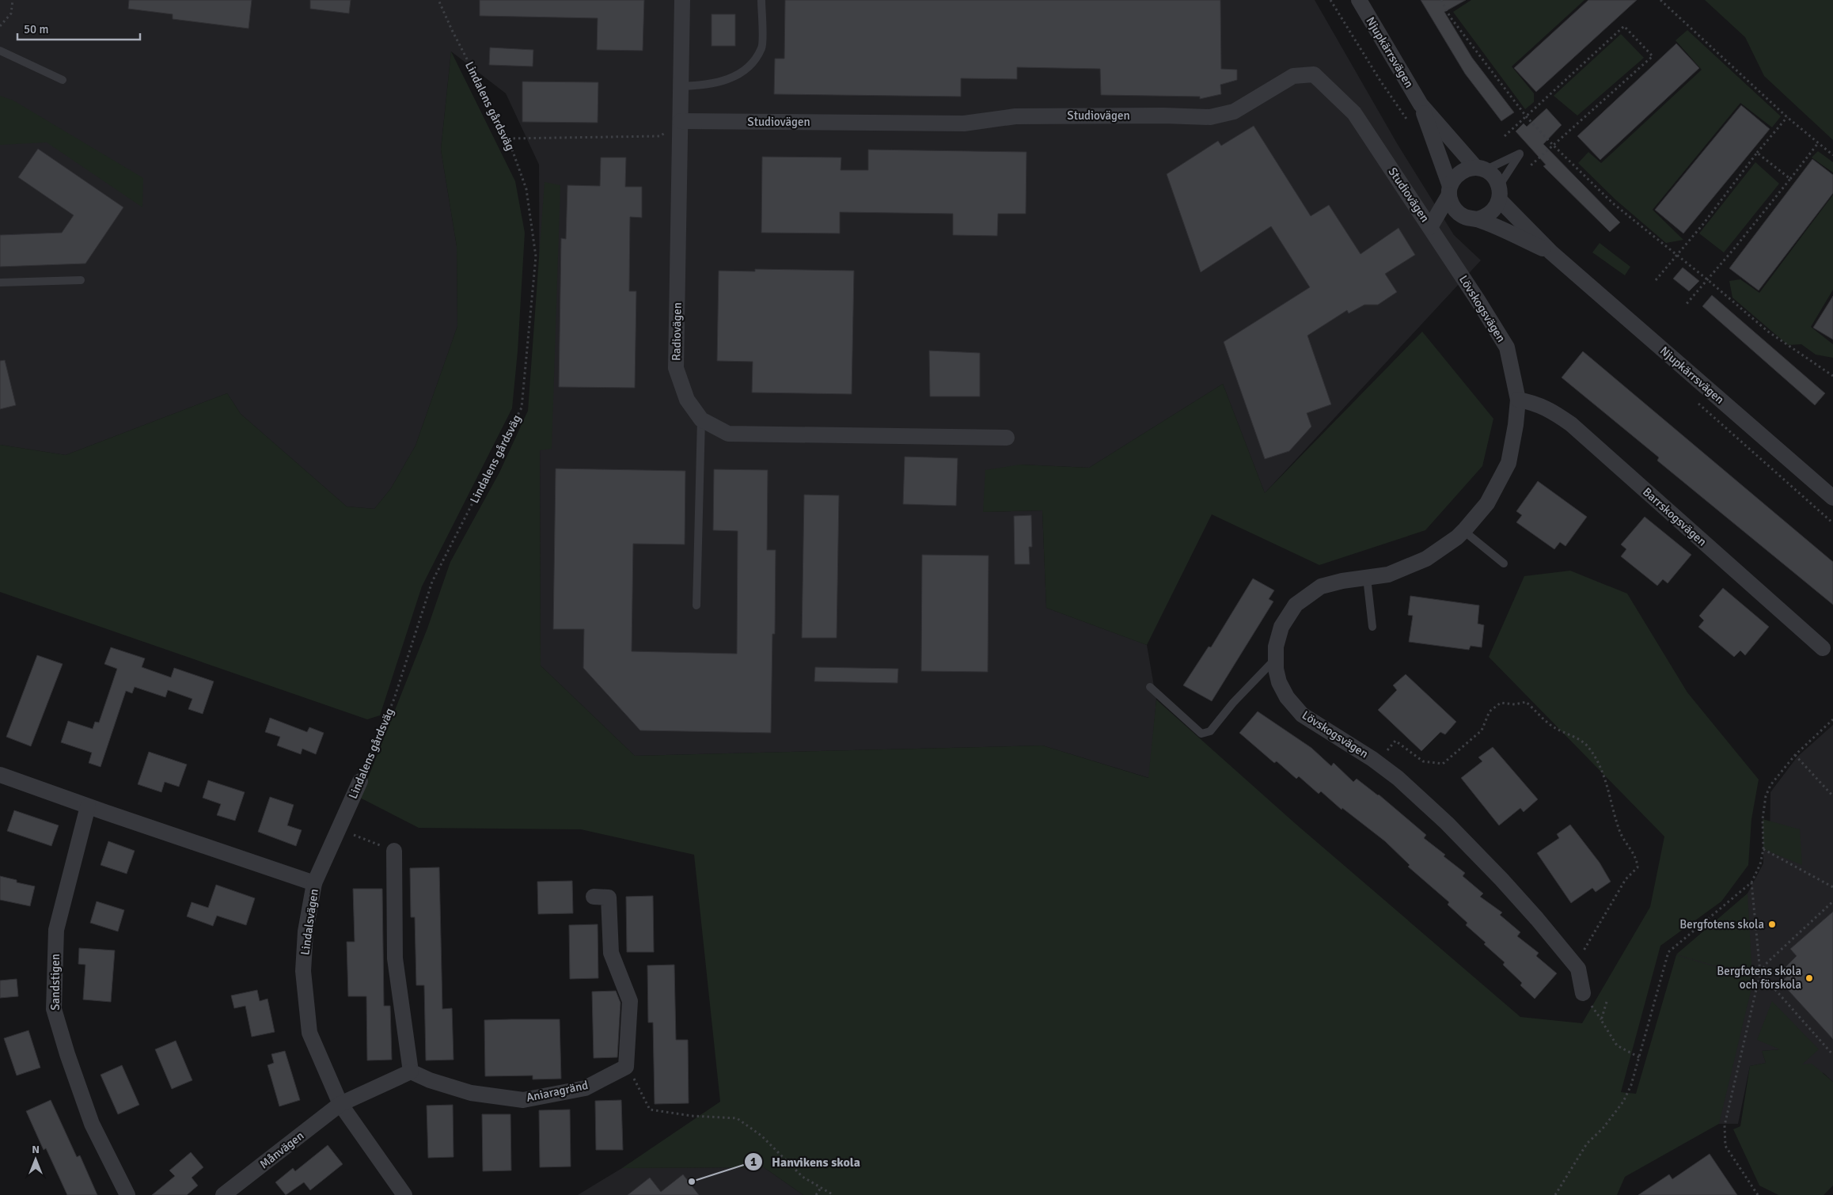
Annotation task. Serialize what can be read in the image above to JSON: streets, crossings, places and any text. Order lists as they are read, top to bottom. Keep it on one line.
{"streets":{"street":["Njupkärrsvägen","Lindalens gårdsväg","Studiovägen","Lövskogsvägen","Radiovägen","Barrskogsvägen","Lindalsvägen","Sandstigen","Aniaragränd","Månvägen"]},"crossings":[["Njupkärrsvägen","Studiovägen"],["Lindalens gårdsväg","Lindalsvägen"],["Studiovägen","Lövskogsvägen"],["Studiovägen","Radiovägen"],["Lövskogsvägen","Barrskogsvägen"],["Lindalsvägen","Sandstigen"],["Lindalsvägen","Månvägen"]],"places":["Bergfotens skola","Bergfotens skola och förskola","Hanvikens skola"],"scale_bar":"50 m","north":"top"}
